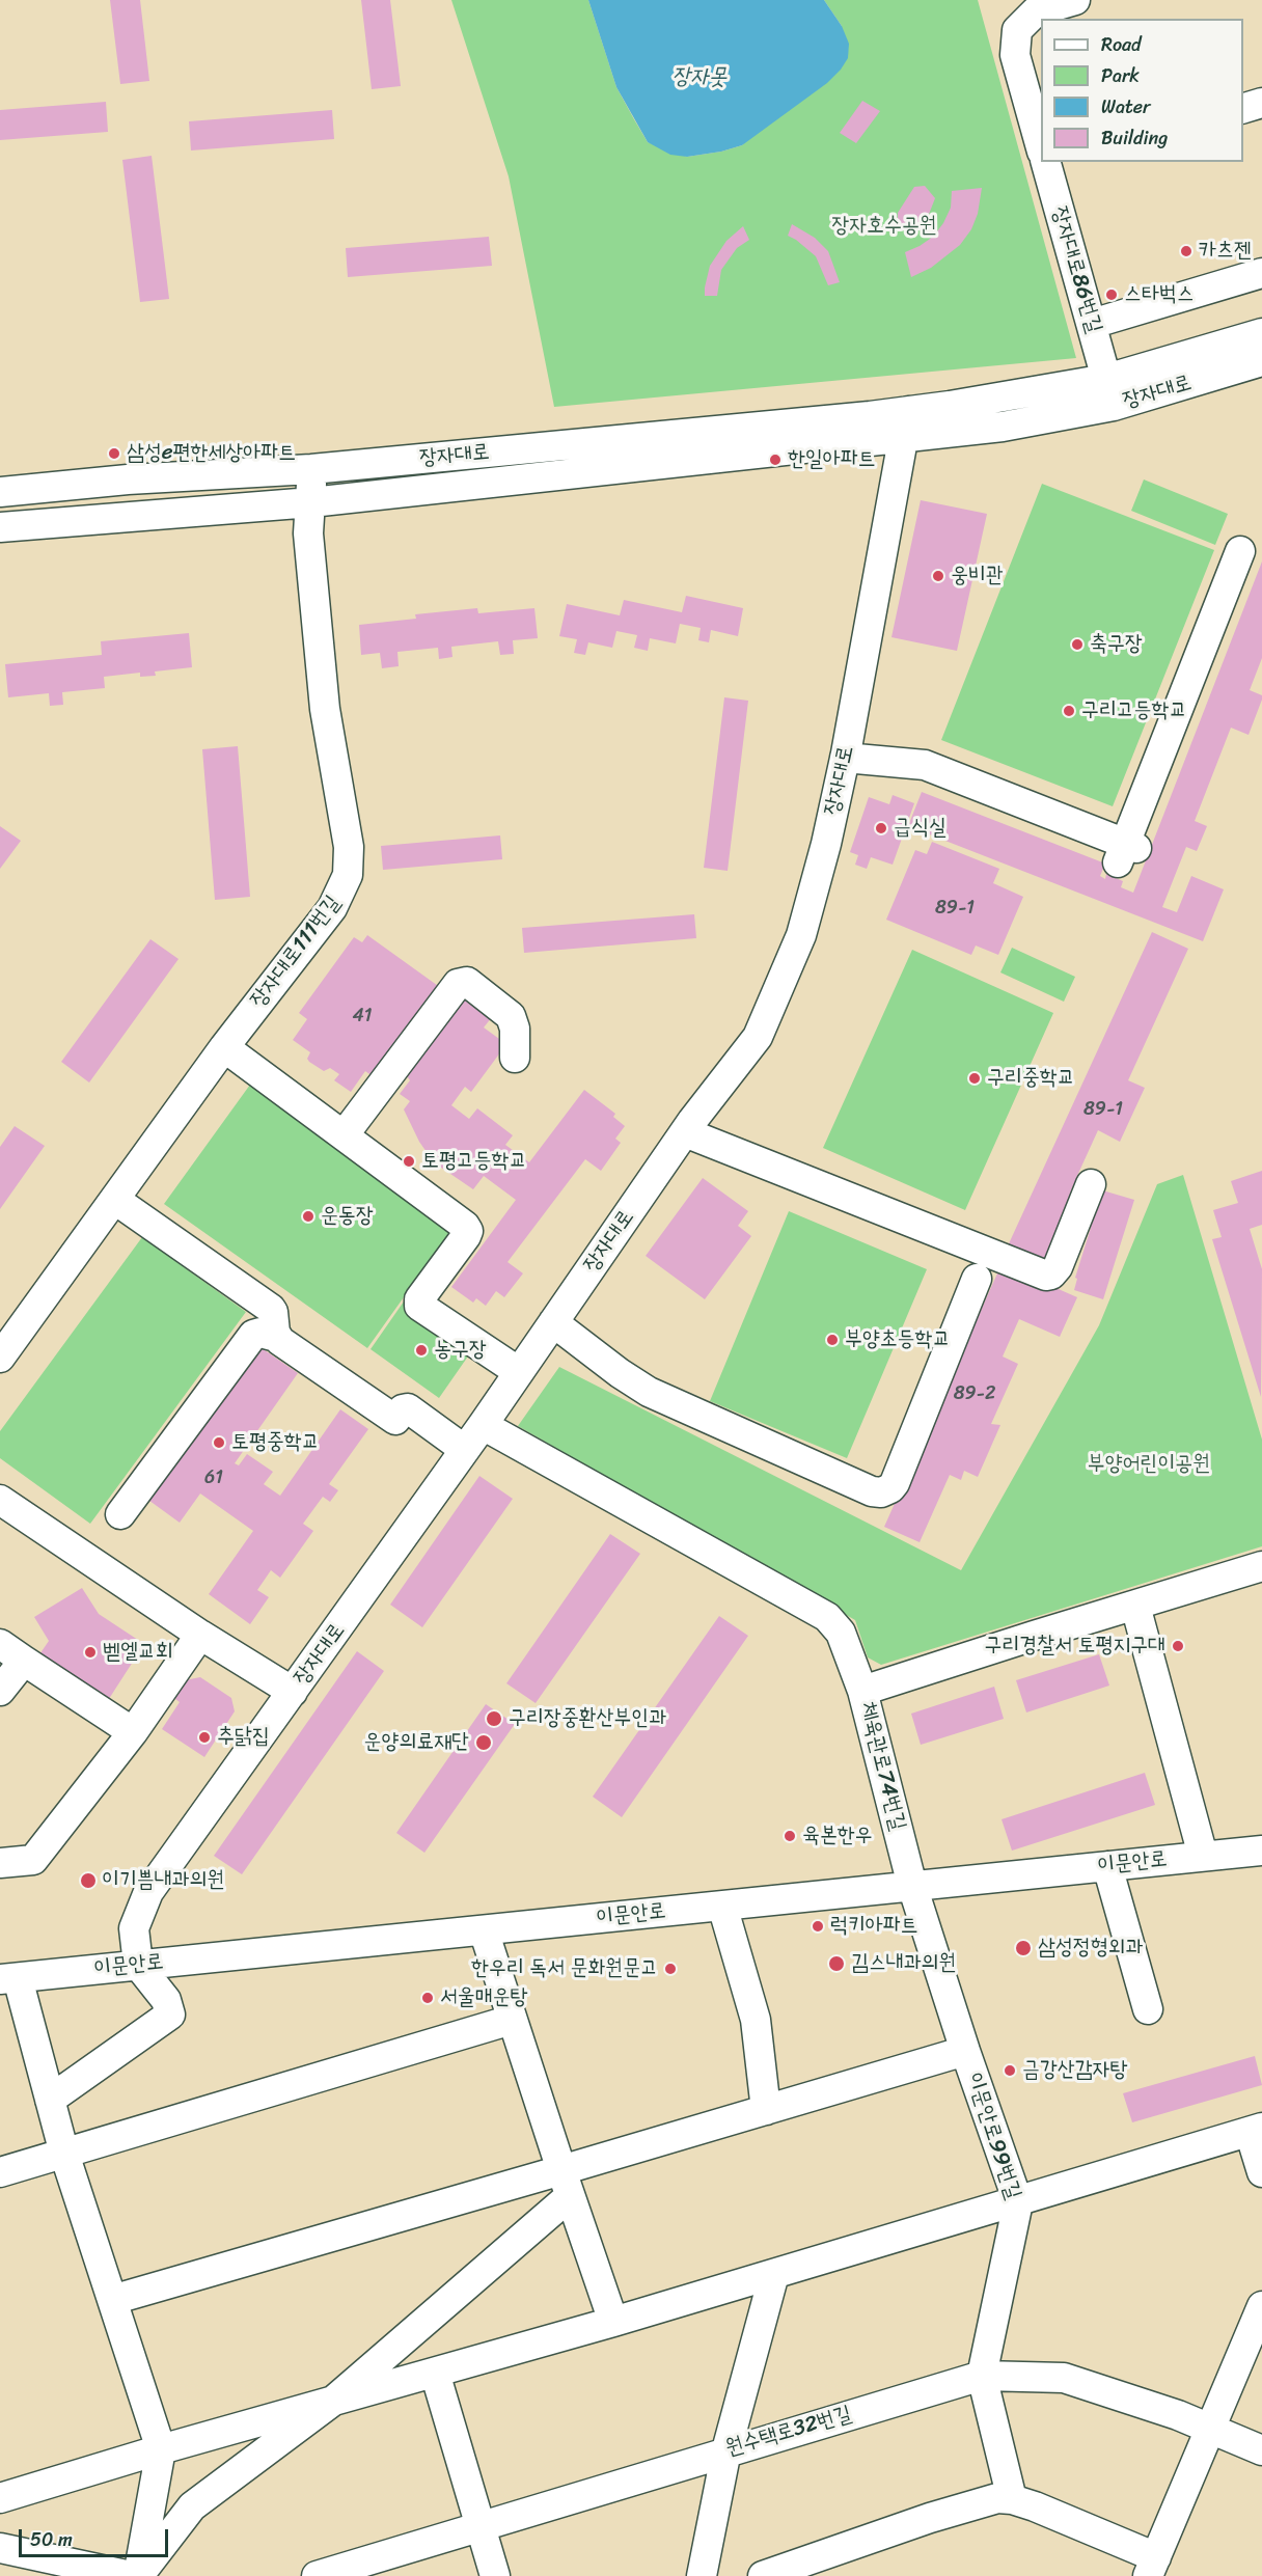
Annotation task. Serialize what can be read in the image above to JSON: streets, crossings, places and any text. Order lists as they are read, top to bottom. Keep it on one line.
{"streets":{"street":["장자대로86번길","장자대로","장자대로111번길","체육관로74번길","이문안로","이문안로99번길","원수택로32번길"]},"crossings":[["장자대로86번길","장자대로"],["장자대로","장자대로111번길"],["장자대로","이문안로"],["체육관로74번길","이문안로"],["체육관로74번길","이문안로99번길"],["이문안로","이문안로99번길"],["이문안로99번길","원수택로32번길"]],"water":["장자못"],"parks":["장자호수공원","부양어린이공원"],"places":["카츠젠","스타벅스","삼성e편한세상아파트","한일아파트","웅비관","축구장","구리고등학교","급식실","구리중학교","토평고등학교","운동장","부양초등학교","농구장","토평중학교","구리경찰서 토평지구대","벧엘교회","구리장중환산부인과","추닭집","운양의료재단","육본한우","이기쁨내과의원","럭키아파트","삼성정형외과","김스내과의원","한우리 독서 문화원문고","서울매운탕","금강산감자탕"],"house_numbers":["89-1","41","89-1","89-2","61"],"legend":["Road","Park","Water","Building"],"scale_bar":"50 m"}
